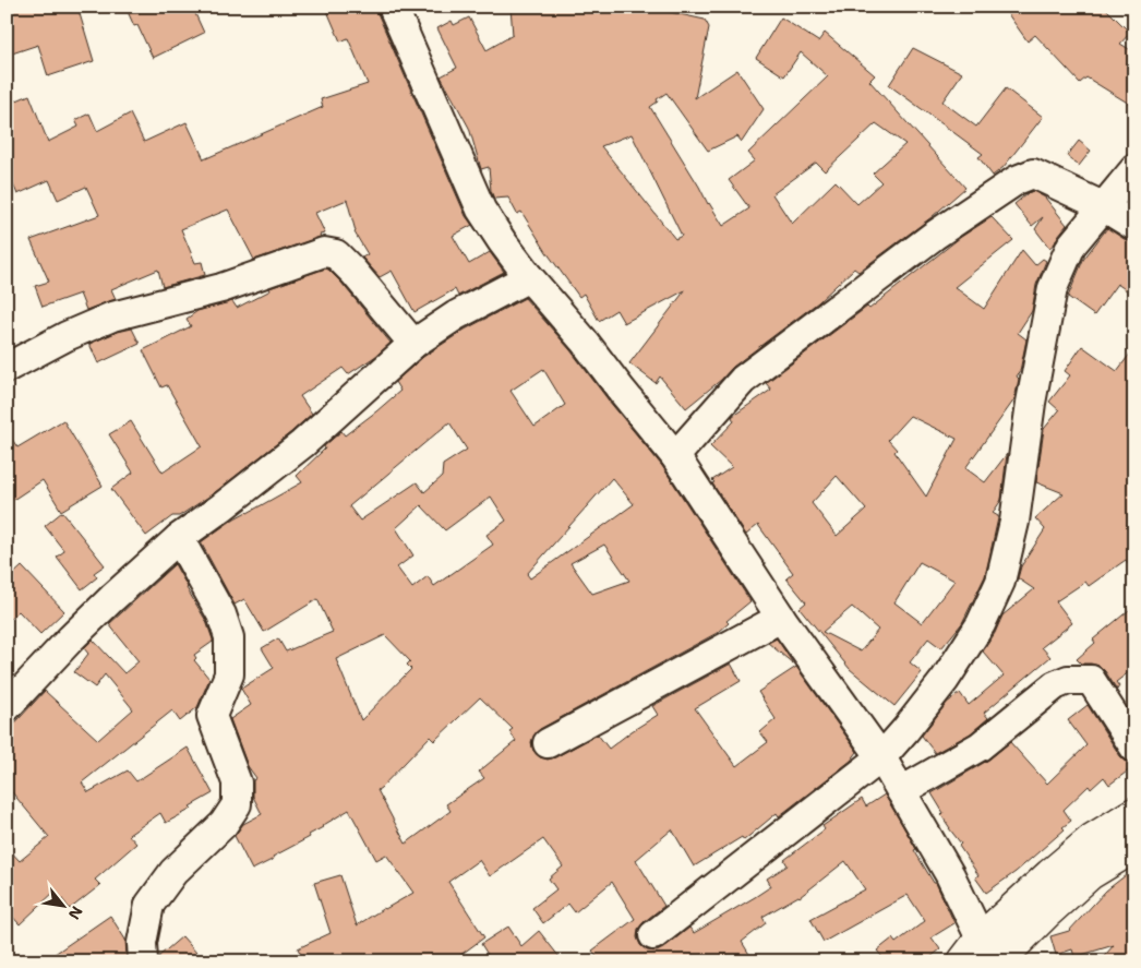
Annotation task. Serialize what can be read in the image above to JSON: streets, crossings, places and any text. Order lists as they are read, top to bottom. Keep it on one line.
{"north":"bottom right"}
